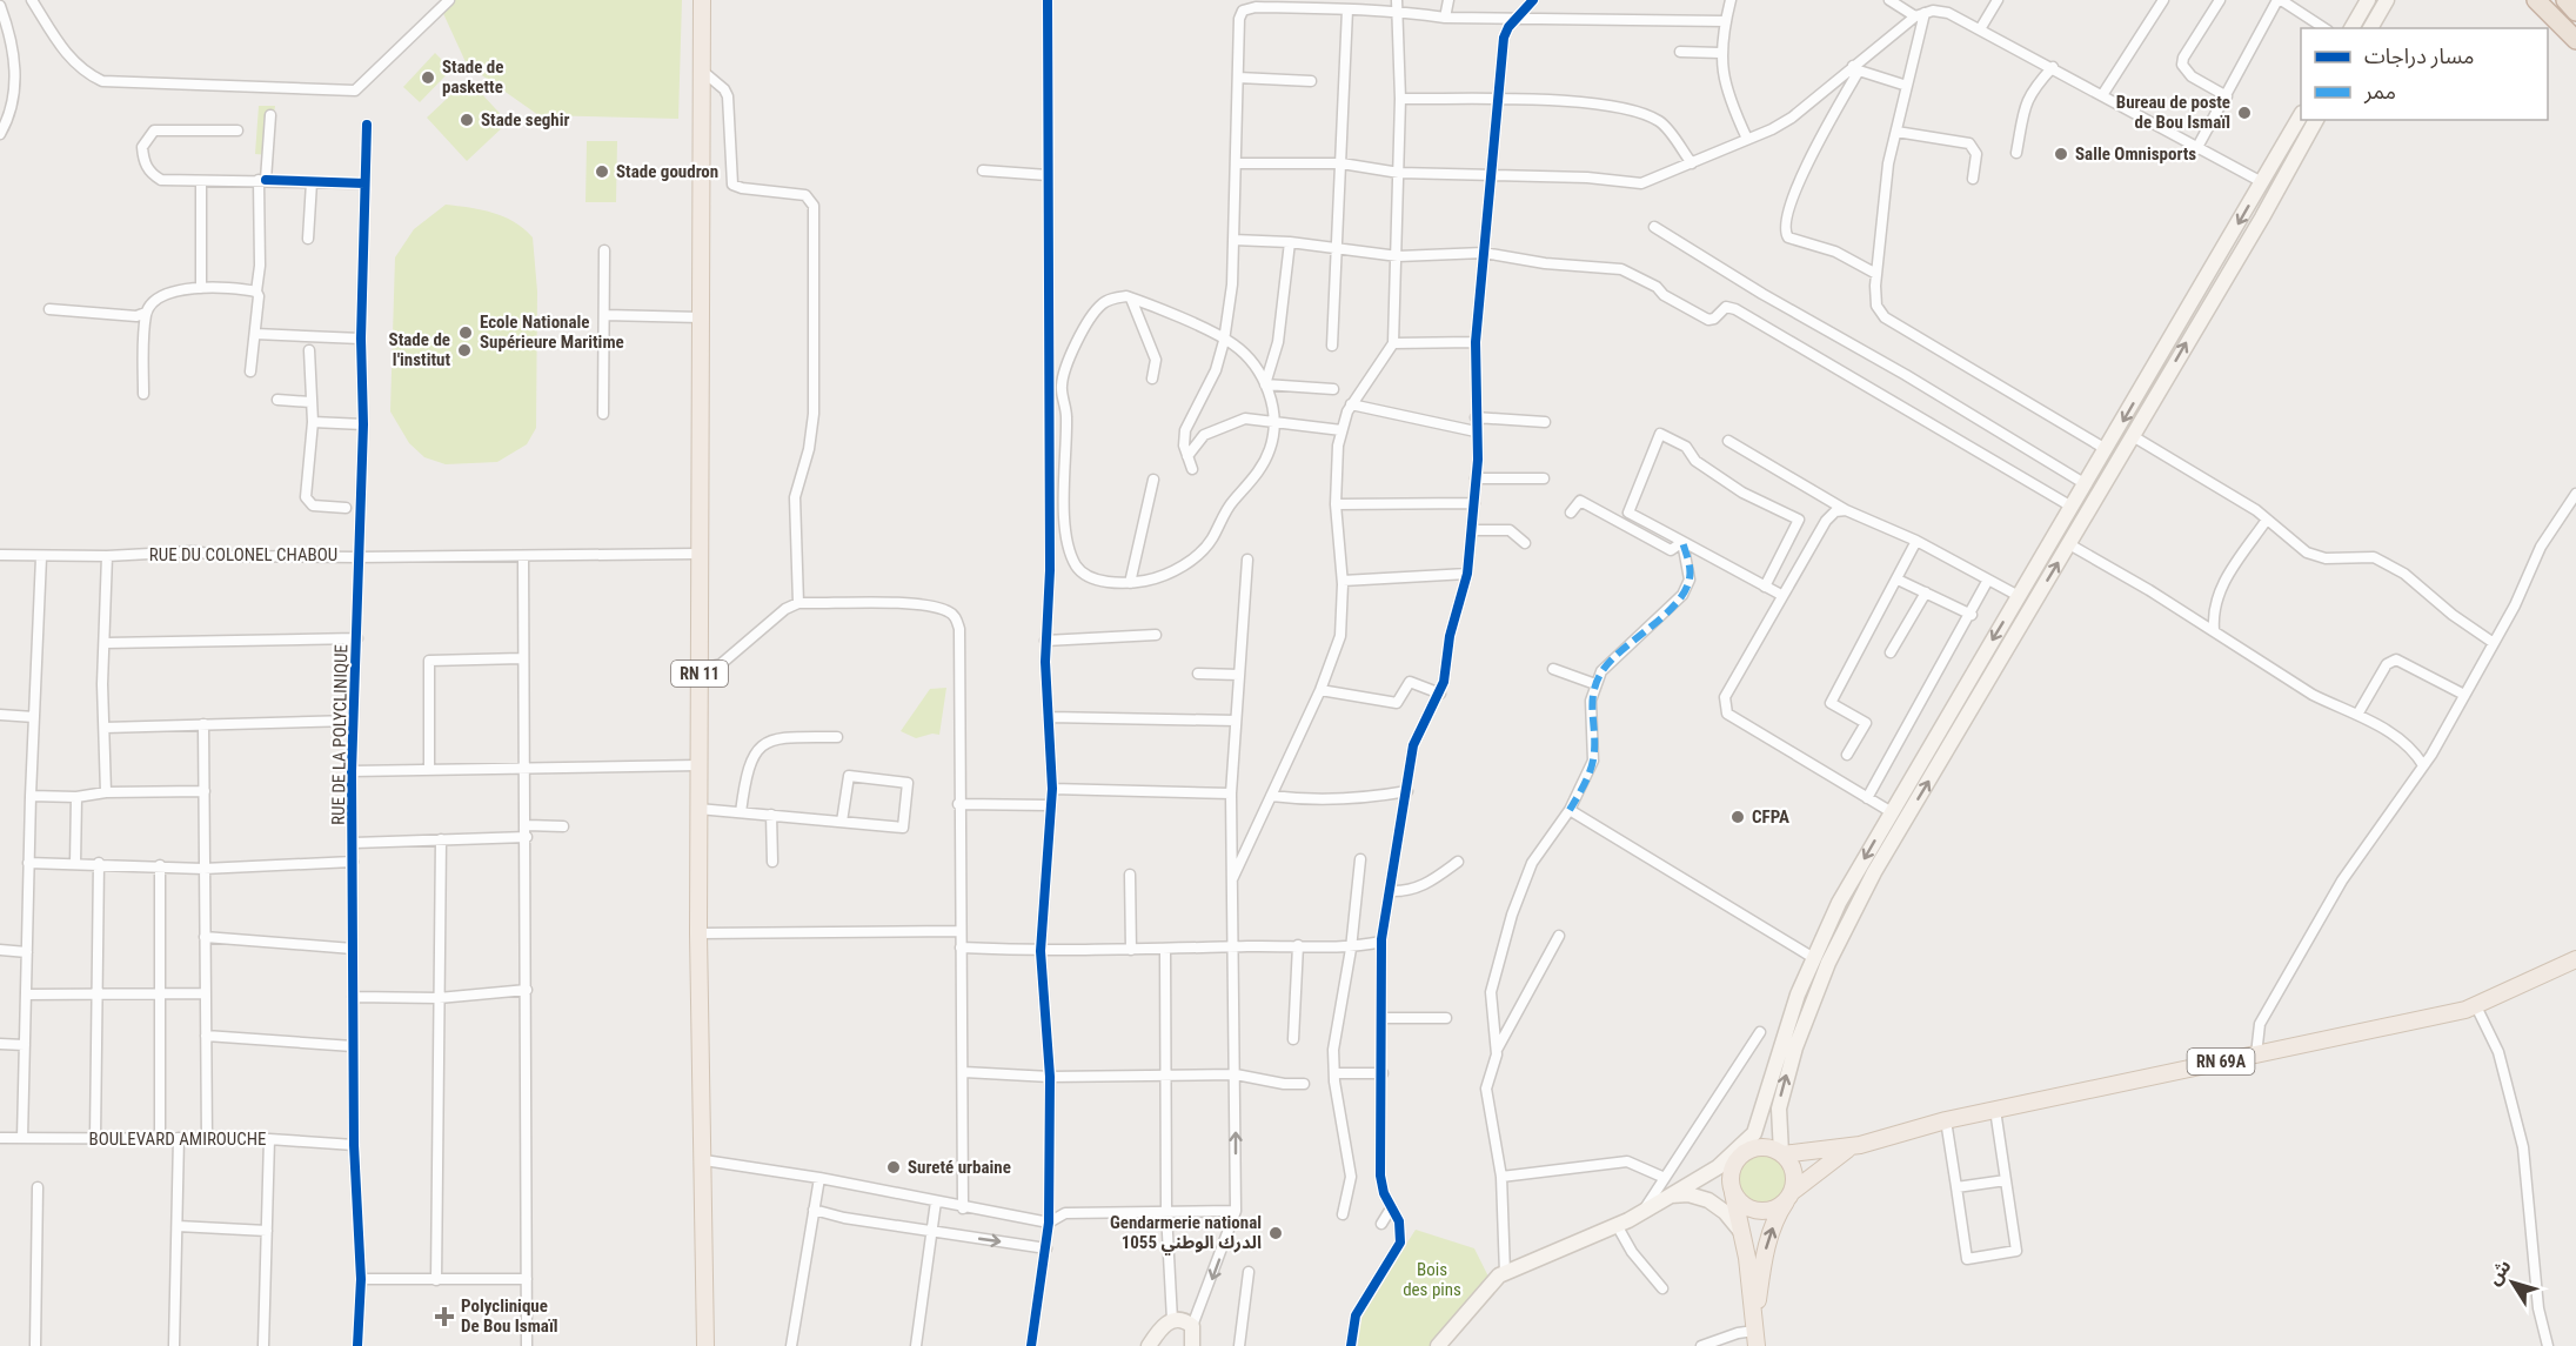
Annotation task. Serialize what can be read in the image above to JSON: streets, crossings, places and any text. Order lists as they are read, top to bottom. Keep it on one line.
{"streets":{"main road":["RN 11","RN 69A"],"street":["RUE DU COLONEL CHABOU","RUE DE LA POLYCLINIQUE","BOULEVARD AMIROUCHE"]},"crossings":[["RUE DU COLONEL CHABOU","RN 11"],["RUE DU COLONEL CHABOU","RUE DE LA POLYCLINIQUE"],["RUE DE LA POLYCLINIQUE","BOULEVARD AMIROUCHE"]],"parks":["Bois des pins"],"places":{"other":["Stade de paskette","Bureau de poste de Bou Ismaïl","Stade seghir","Salle Omnisports","Stade goudron","Ecole Nationale Supérieure Maritime","Stade de l'institut","CFPA","Sureté urbaine","Gendarmerie national 1055 الدرك الوطني"],"health":["Polyclinique De Bou Ismaïl"]},"legend":["مسار دراجات","ممر"],"north":"top left"}
